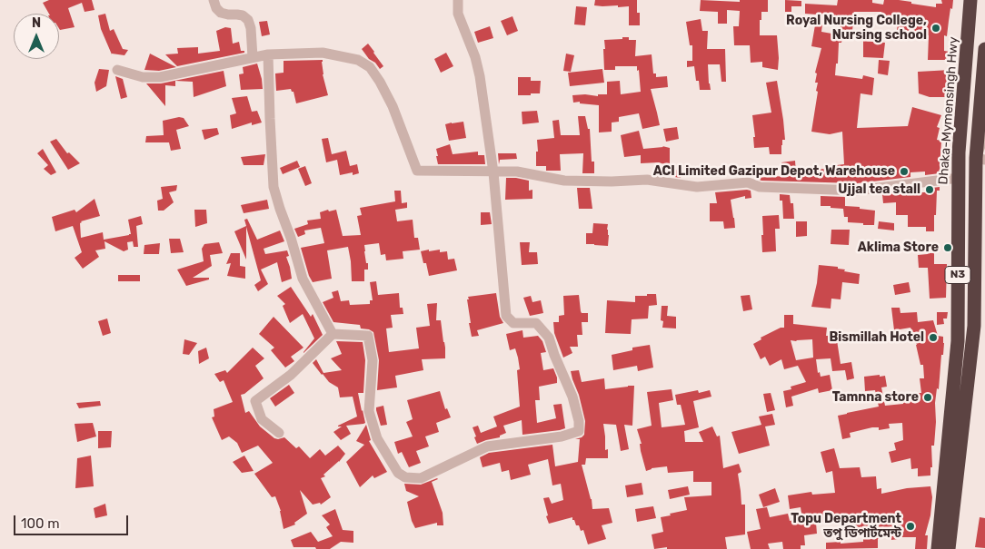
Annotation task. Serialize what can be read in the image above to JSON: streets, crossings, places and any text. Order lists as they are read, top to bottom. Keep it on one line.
{"streets":{"highway":["Dhaka-Mymensingh Hwy","N3"]},"places":["Royal Nursing College, Nursing school","ACI Limited Gazipur Depot, Warehouse","Ujjal tea stall","Aklima Store","Bismillah Hotel","Tamnna store","Topu Department তপু ডিপার্টমেন্ট"],"scale_bar":"100 m","north":"top"}
